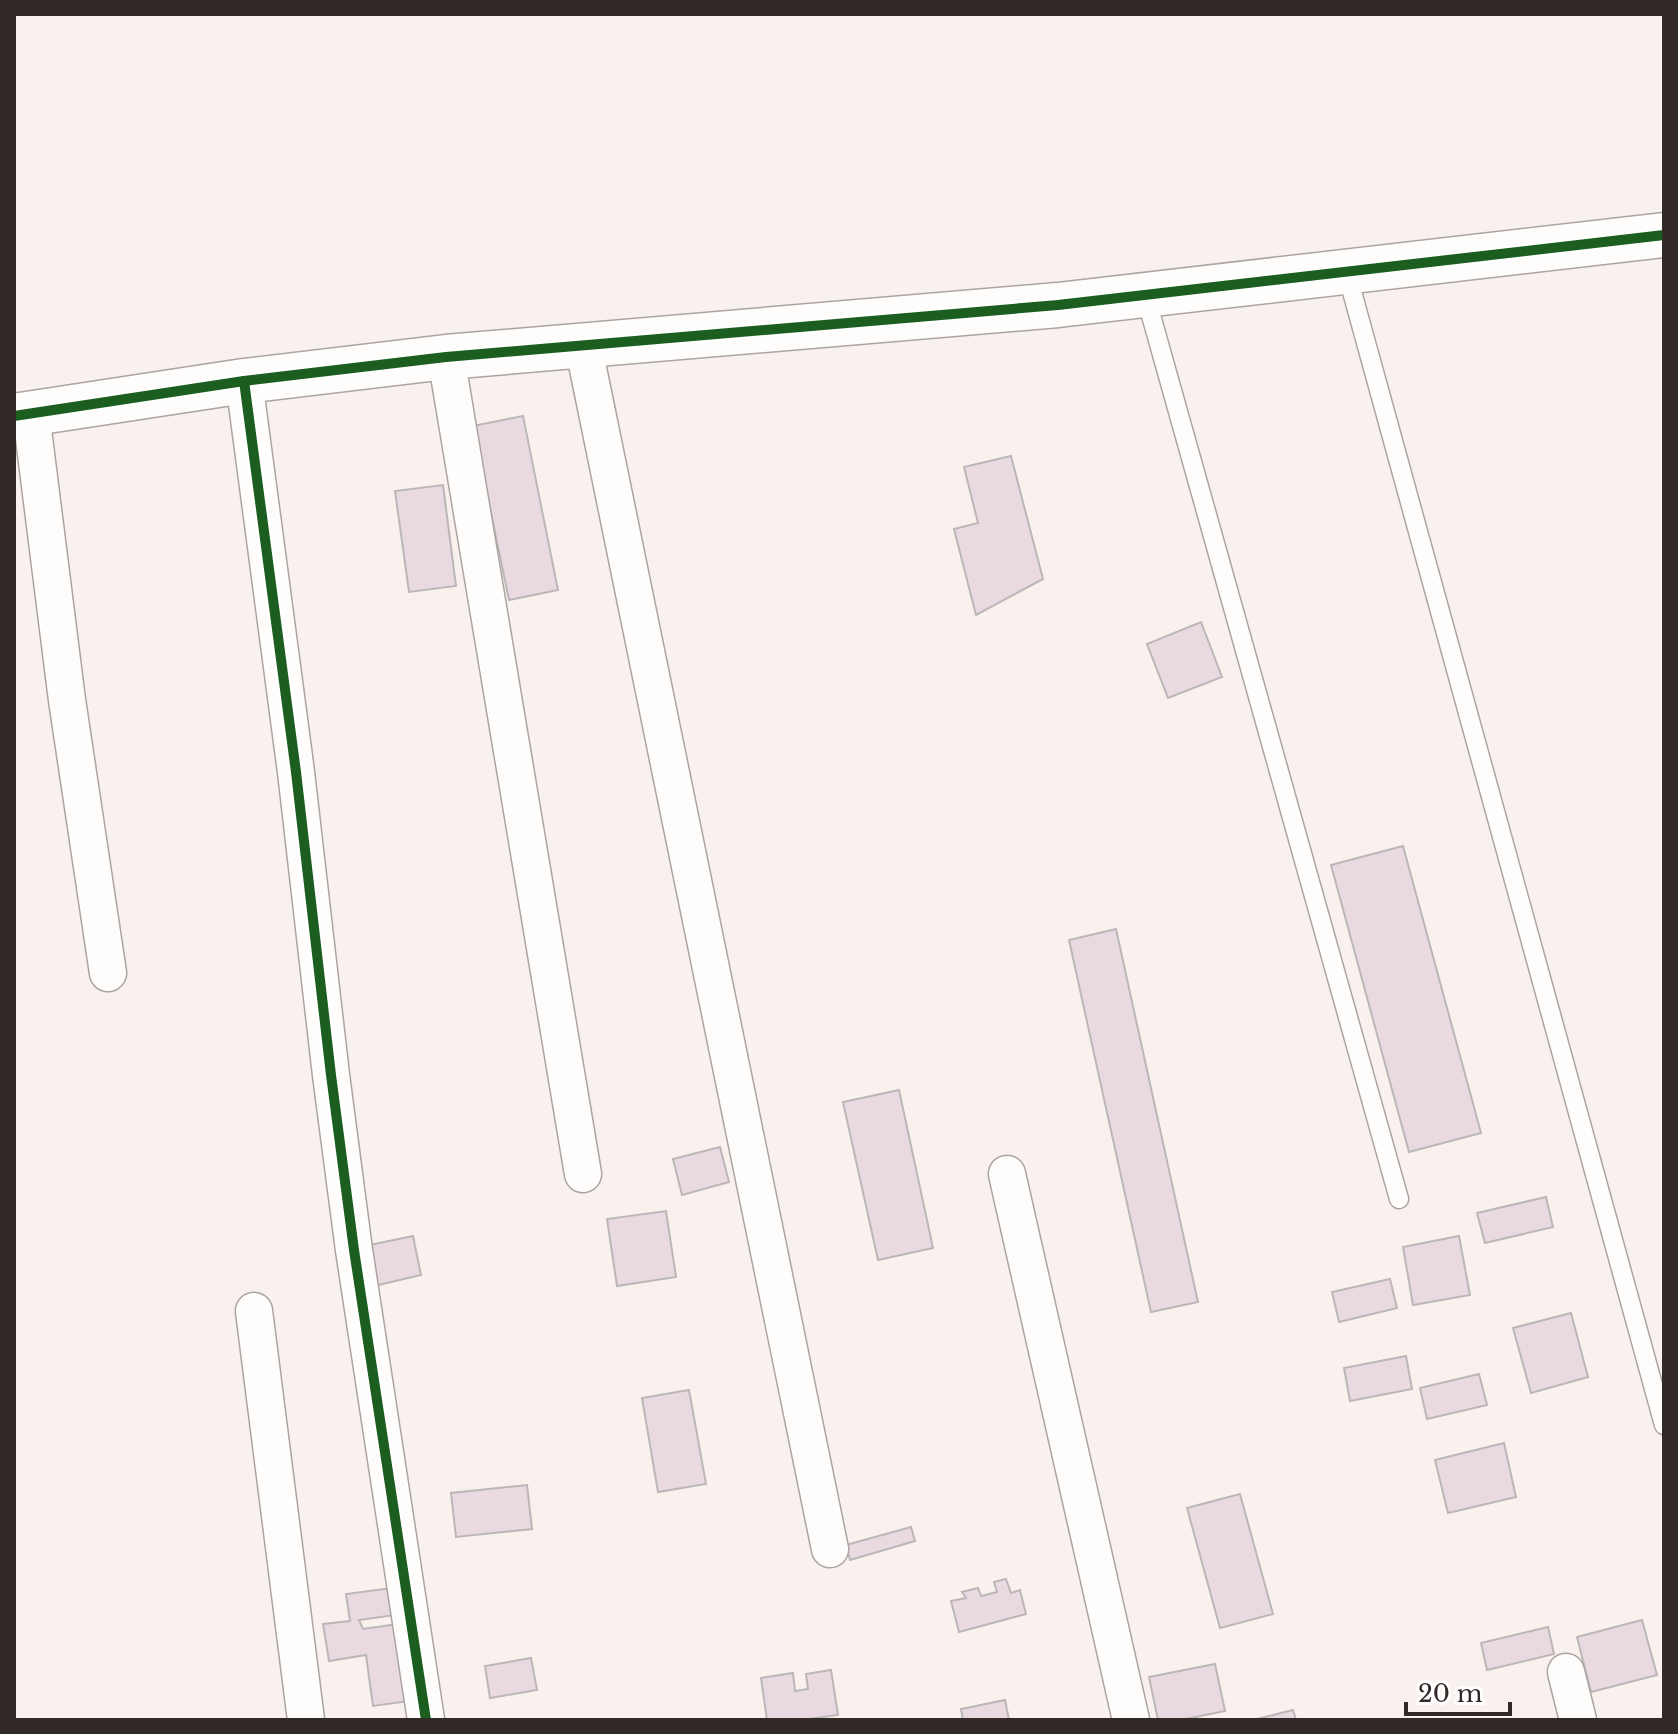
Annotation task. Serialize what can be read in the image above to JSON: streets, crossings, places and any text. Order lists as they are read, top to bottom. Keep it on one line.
{"scale_bar":"20 m"}
